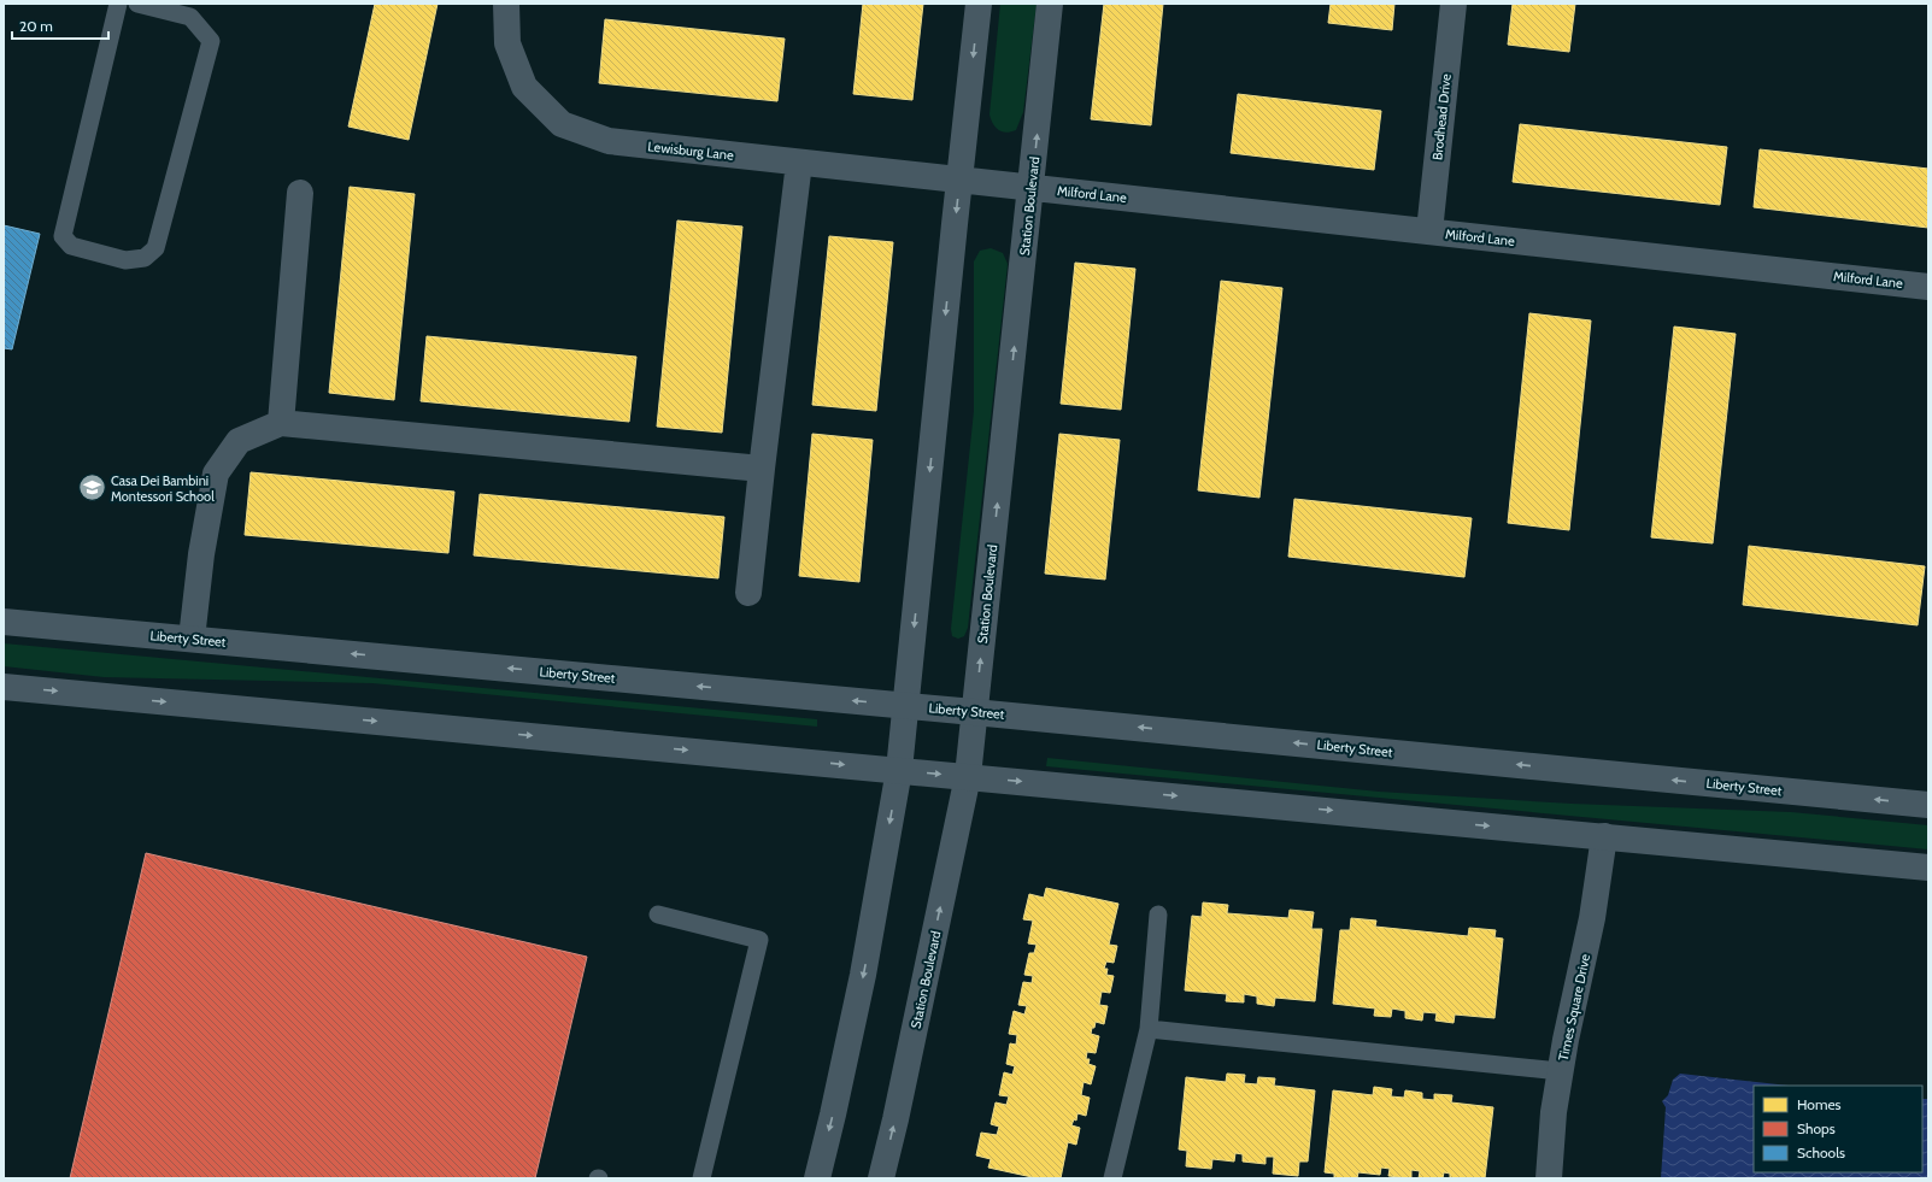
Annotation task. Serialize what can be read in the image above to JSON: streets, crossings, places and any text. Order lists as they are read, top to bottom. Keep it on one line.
{"streets":{"street":["Brodhead Drive","Lewisburg Lane","Milford Lane","Station Boulevard","Liberty Street","Times Square Drive"]},"crossings":[["Brodhead Drive","Milford Lane"],["Lewisburg Lane","Milford Lane"],["Milford Lane","Station Boulevard"],["Station Boulevard","Liberty Street"]],"places":{"school or university":["Casa Dei Bambini Montessori School"]},"legend":["Homes","Shops","Schools"],"scale_bar":"20 m"}
